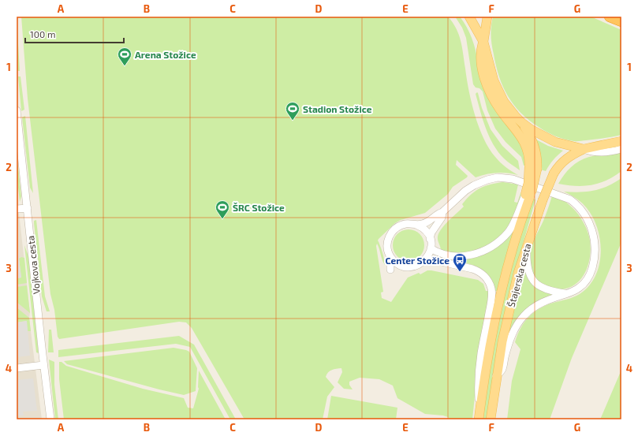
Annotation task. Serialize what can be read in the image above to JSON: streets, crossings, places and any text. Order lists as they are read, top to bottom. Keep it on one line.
{"streets":{"main road":["Štajerska cesta"],"street":["Vojkova cesta"]},"places":{"sports":["Arena Stožice","Stadion Stožice","ŠRC Stožice"],"bus stop":["Center Stožice"]},"scale_bar":"100 m","grid":{"columns":["A","B","C","D","E","F","G"],"rows":["1","2","3","4"]}}
